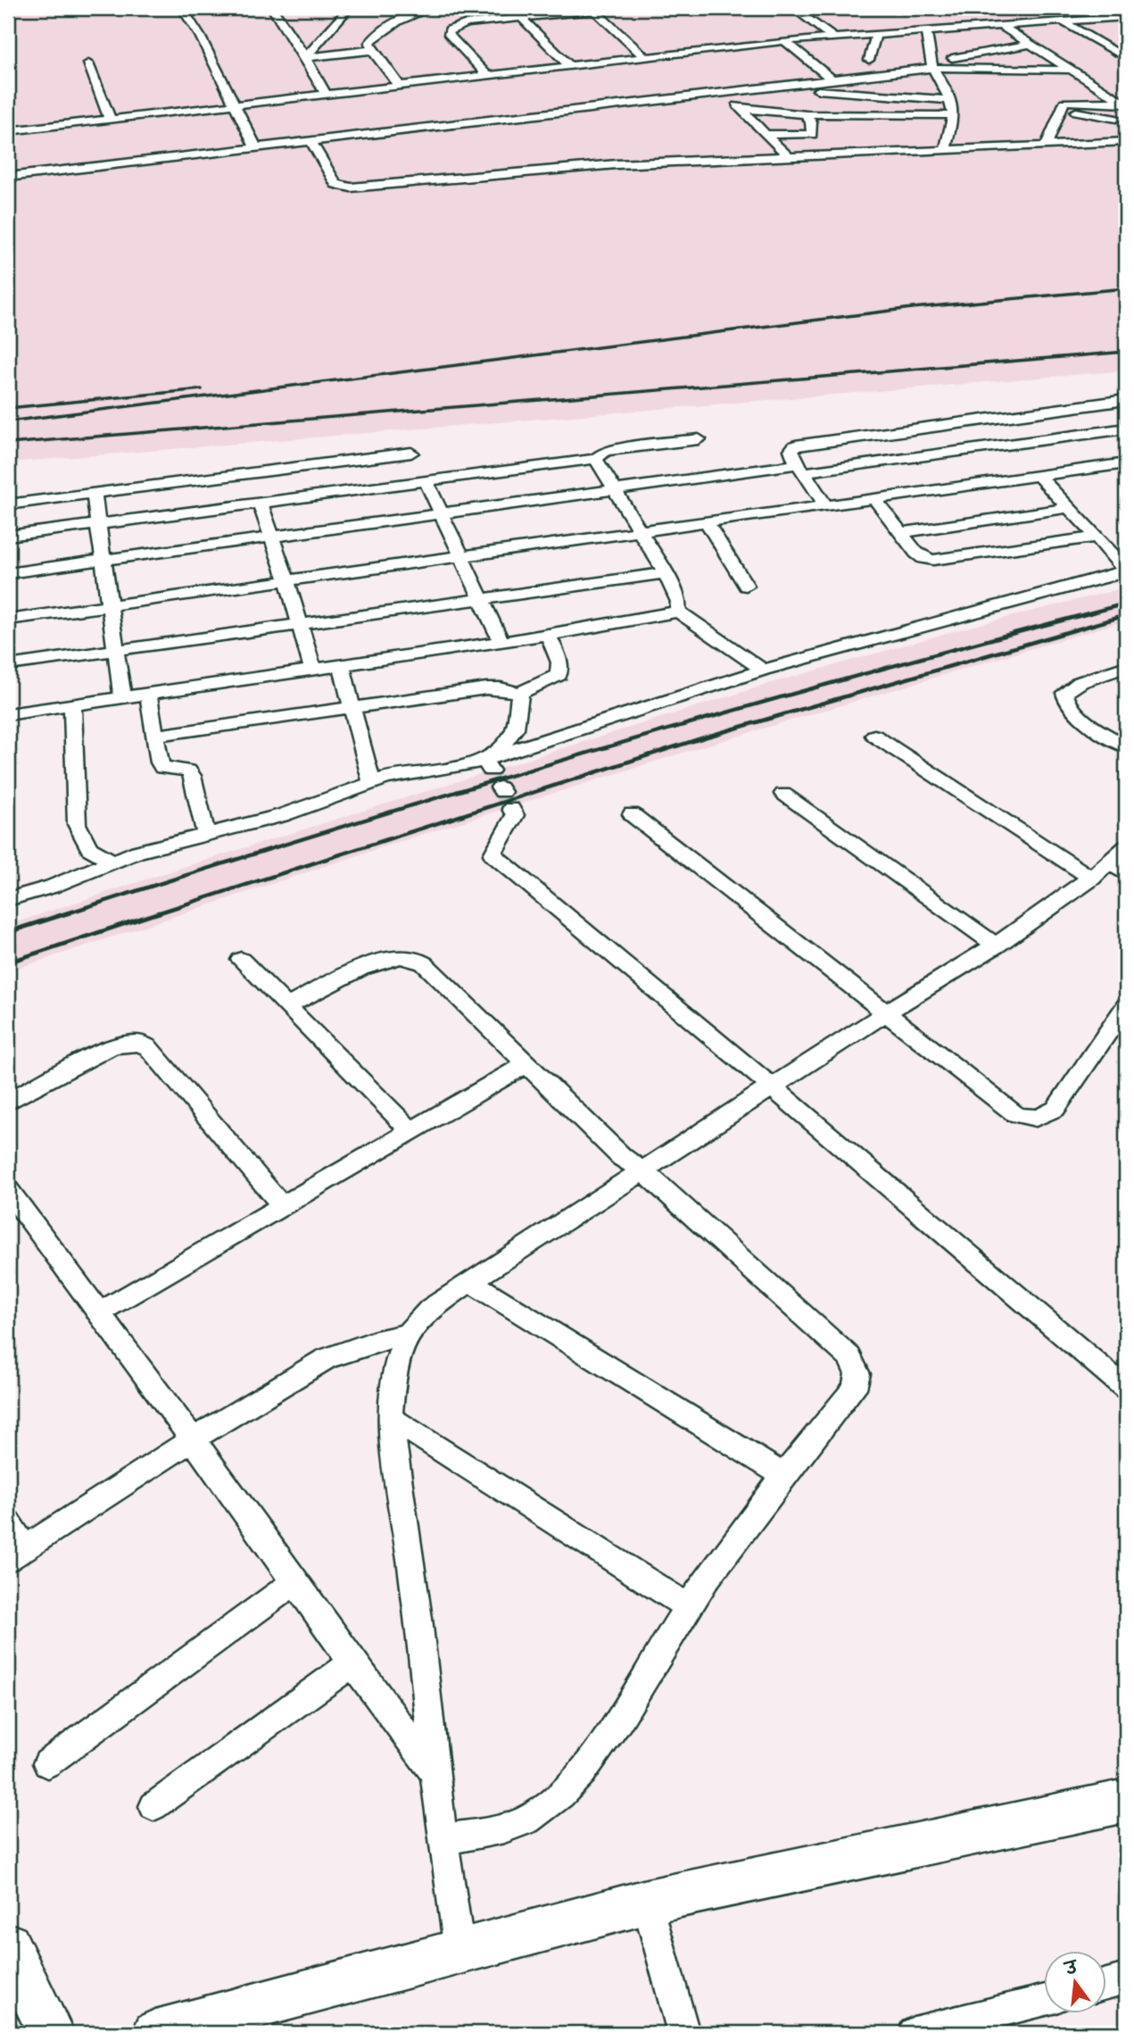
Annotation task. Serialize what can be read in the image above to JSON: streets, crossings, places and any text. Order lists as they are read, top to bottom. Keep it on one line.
{"north":"top"}
